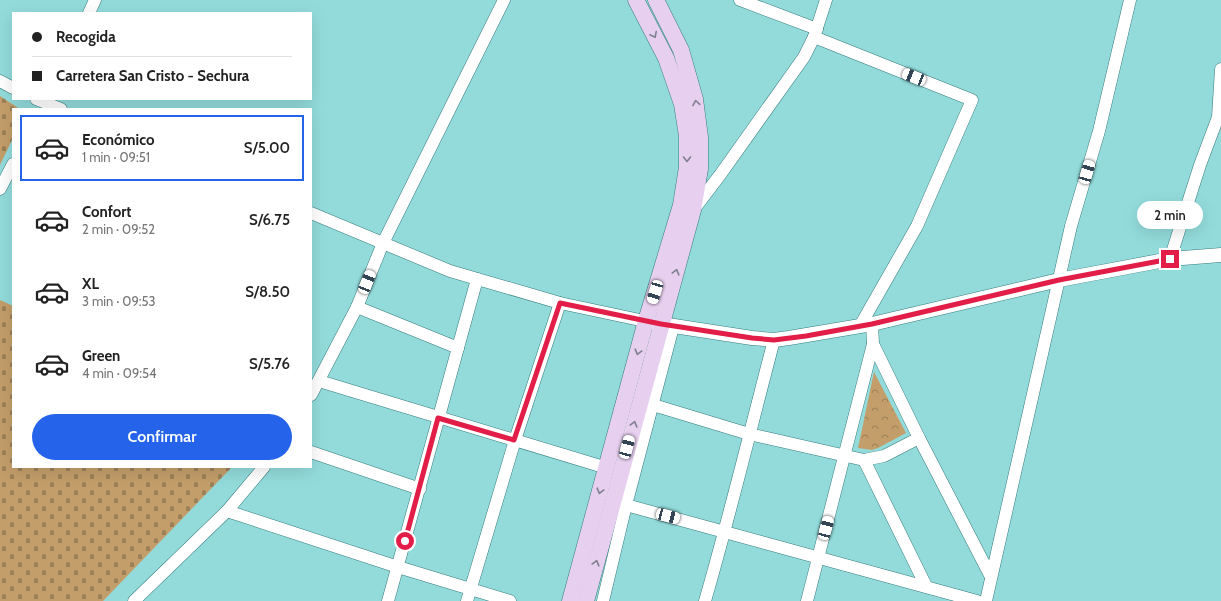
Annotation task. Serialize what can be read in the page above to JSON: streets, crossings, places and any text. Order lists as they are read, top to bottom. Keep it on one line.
{"page":{"banner":["Recogida","Carretera San Cristo - Sechura"],"list":[{"name":"Económico","note":"1 min · 09:51","value":"S/5.00"},{"name":"Confort","note":"2 min · 09:52","value":"S/6.75"},{"name":"XL","note":"3 min · 09:53","value":"S/8.50"},{"name":"Green","note":"4 min · 09:54","value":"S/5.76"}],"bubble":"2 min","buttons":"Confirmar"}}
